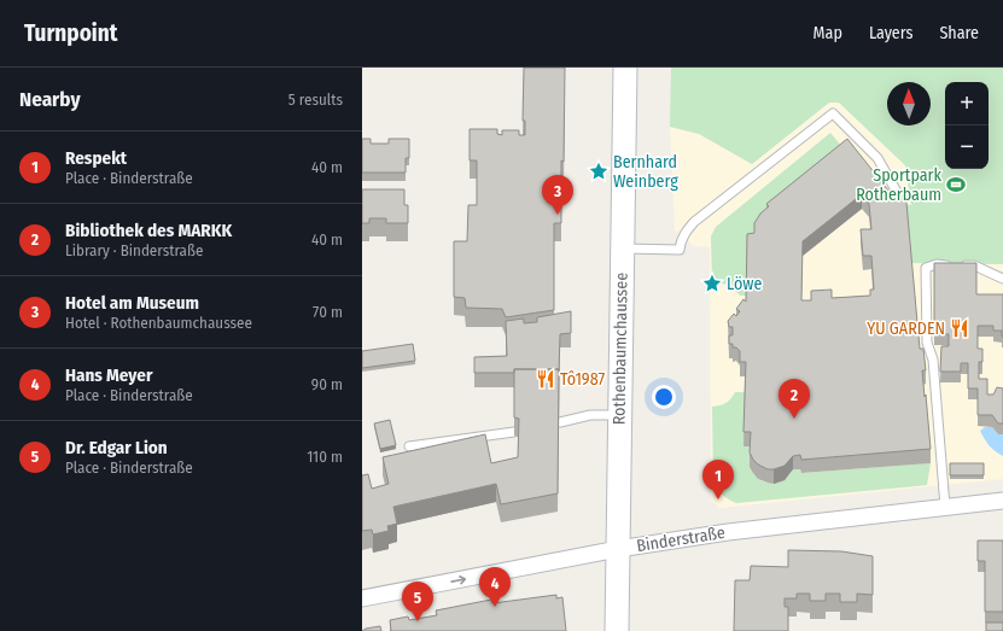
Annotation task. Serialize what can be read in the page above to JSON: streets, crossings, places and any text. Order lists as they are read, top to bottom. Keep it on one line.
{"streets":{"main road":["Rothenbaumchaussee"],"street":["Binderstraße"]},"crossings":[["Rothenbaumchaussee","Binderstraße"]],"one_way":["Binderstraße"],"places":{"place":["Bernhard Weinberg","Löwe"],"sports":["Sportpark Rotherbaum"],"restaurant":["YU GARDEN","Tô1987"]},"north":"top","page":{"header":"Turnpoint","nav":["Map","Layers","Share"],"heading":["Nearby","5 results"],"map_buttons":["+","−"],"list":[{"mark":"1","name":"Respekt","note":"Place · Binderstraße","value":"40 m"},{"mark":"2","name":"Bibliothek des MARKK","note":"Library · Binderstraße","value":"40 m"},{"mark":"3","name":"Hotel am Museum","note":"Hotel · Rothenbaumchaussee","value":"70 m"},{"mark":"4","name":"Hans Meyer","note":"Place · Binderstraße","value":"90 m"},{"mark":"5","name":"Dr. Edgar Lion","note":"Place · Binderstraße","value":"110 m"}],"pins":["3","2","1","4","5"]}}
